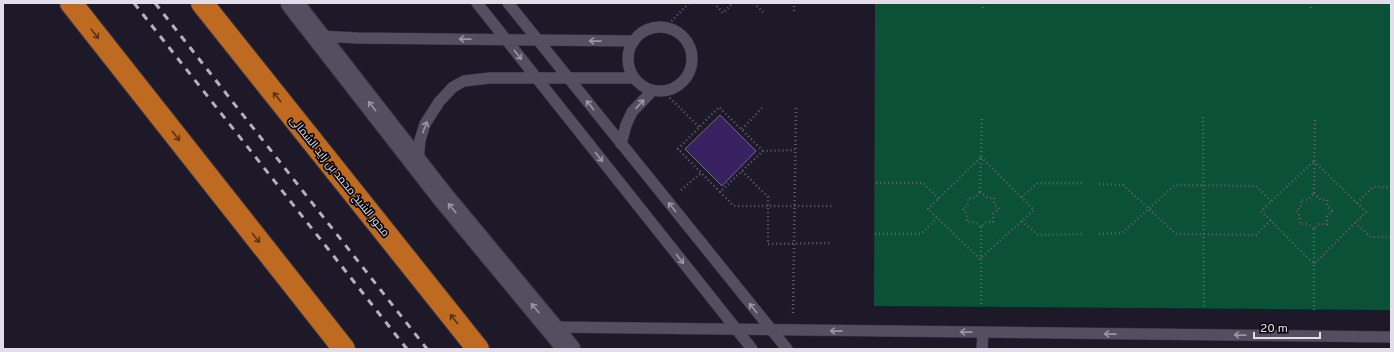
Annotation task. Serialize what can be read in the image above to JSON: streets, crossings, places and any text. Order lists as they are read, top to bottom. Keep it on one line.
{"streets":{"highway":["محور الشيخ محمد بن زايد الشمالى"]},"scale_bar":"20 m"}
